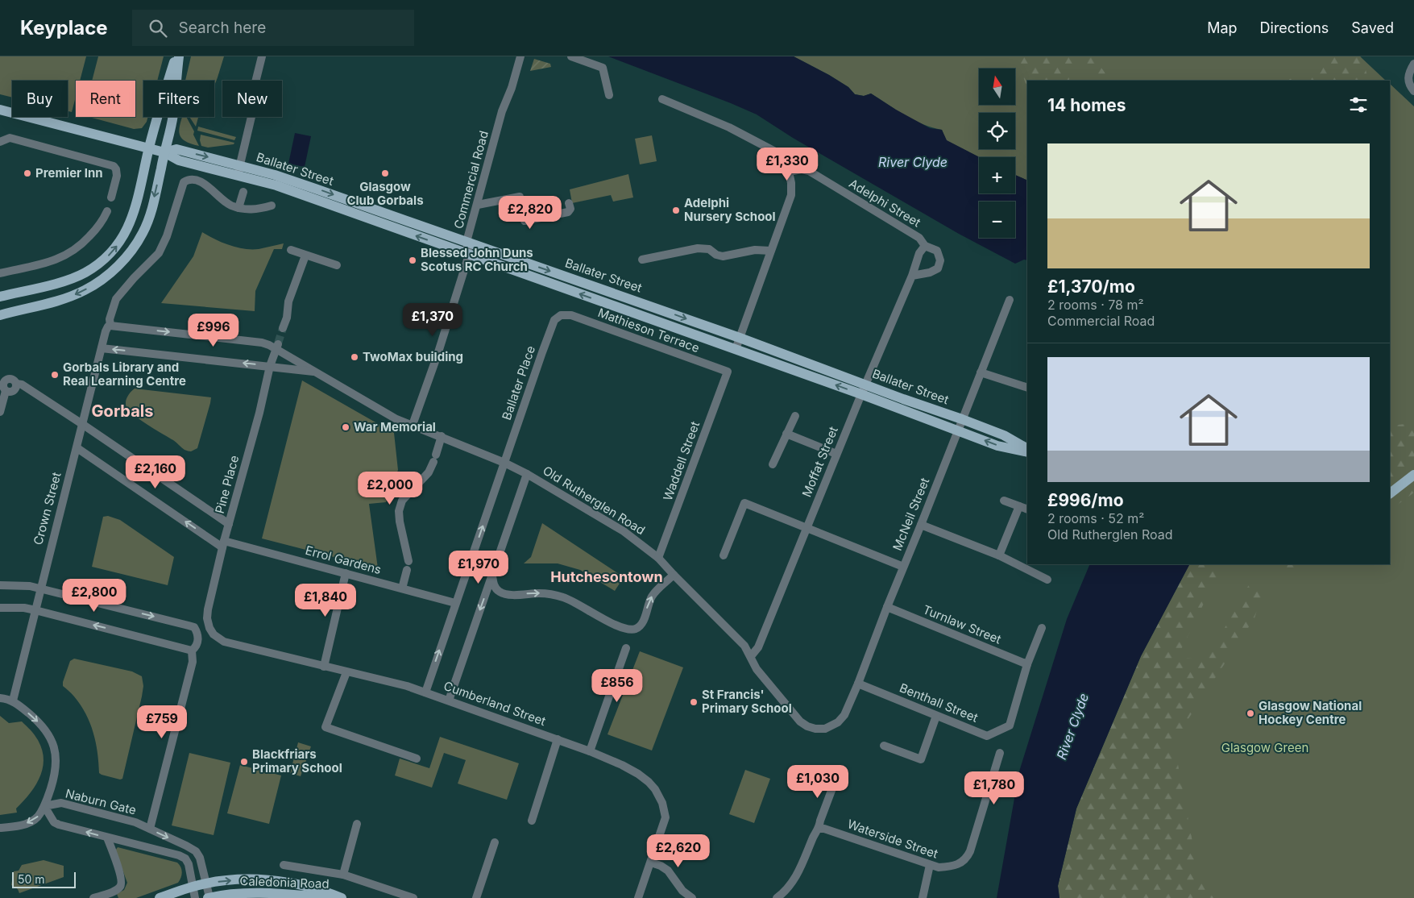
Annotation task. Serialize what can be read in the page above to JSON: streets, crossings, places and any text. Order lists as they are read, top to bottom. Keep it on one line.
{"streets":{"main road":["Ballater Street","Caledonia Road"],"street":["Commercial Road","Adelphi Street","Mathieson Terrace","Ballater Place","Waddell Street","Moffat Street","Pine Place","Old Rutherglen Road","Crown Street","McNeil Street","Errol Gardens","Turnlaw Street","Benthall Street","Cumberland Street","Naburn Gate","Waterside Street"]},"crossings":[["Ballater Street","Commercial Road"],["Ballater Street","Moffat Street"],["Ballater Street","McNeil Street"],["Commercial Road","Old Rutherglen Road"],["Adelphi Street","Moffat Street"],["Mathieson Terrace","Ballater Place"],["Mathieson Terrace","Waddell Street"],["Ballater Place","Old Rutherglen Road"],["Ballater Place","Errol Gardens"],["Ballater Place","Cumberland Street"],["Waddell Street","Old Rutherglen Road"],["Moffat Street","Old Rutherglen Road"],["Pine Place","Old Rutherglen Road"],["Pine Place","Errol Gardens"],["Pine Place","Cumberland Street"],["Old Rutherglen Road","Crown Street"],["Old Rutherglen Road","McNeil Street"],["Crown Street","Errol Gardens"],["McNeil Street","Turnlaw Street"],["McNeil Street","Benthall Street"],["Turnlaw Street","Benthall Street"],["Naburn Gate","Caledonia Road"]],"one_way":["Naburn Gate"],"districts":["Gorbals","Hutchesontown"],"water":["River Clyde"],"parks":["Glasgow Green"],"places":["Premier Inn","Glasgow Club Gorbals","Adelphi Nursery School","Blessed John Duns Scotus RC Church","TwoMax building","Gorbals Library and Real Learning Centre","War Memorial","St Francis' Primary School","Glasgow National Hockey Centre","Blackfriars Primary School"],"scale_bar":"50 m","north":"top","page":{"header":"Keyplace","search":"Search here","nav":["Map","Directions","Saved"],"map_buttons":["+","−"],"chip":["Buy","Rent","Filters","New"],"heading":"14 homes","list":[{"name":"£1,370/mo","note":"2 rooms · 78 m² · Commercial Road"},{"name":"£996/mo","note":"2 rooms · 52 m² · Old Rutherglen Road"}],"price":["£1,330","£2,820","£1,370","£996","£2,160","£2,000","£1,970","£2,800","£1,840","£856","£759","£1,030","£1,780","£2,620"],"scale":"50 m"}}
